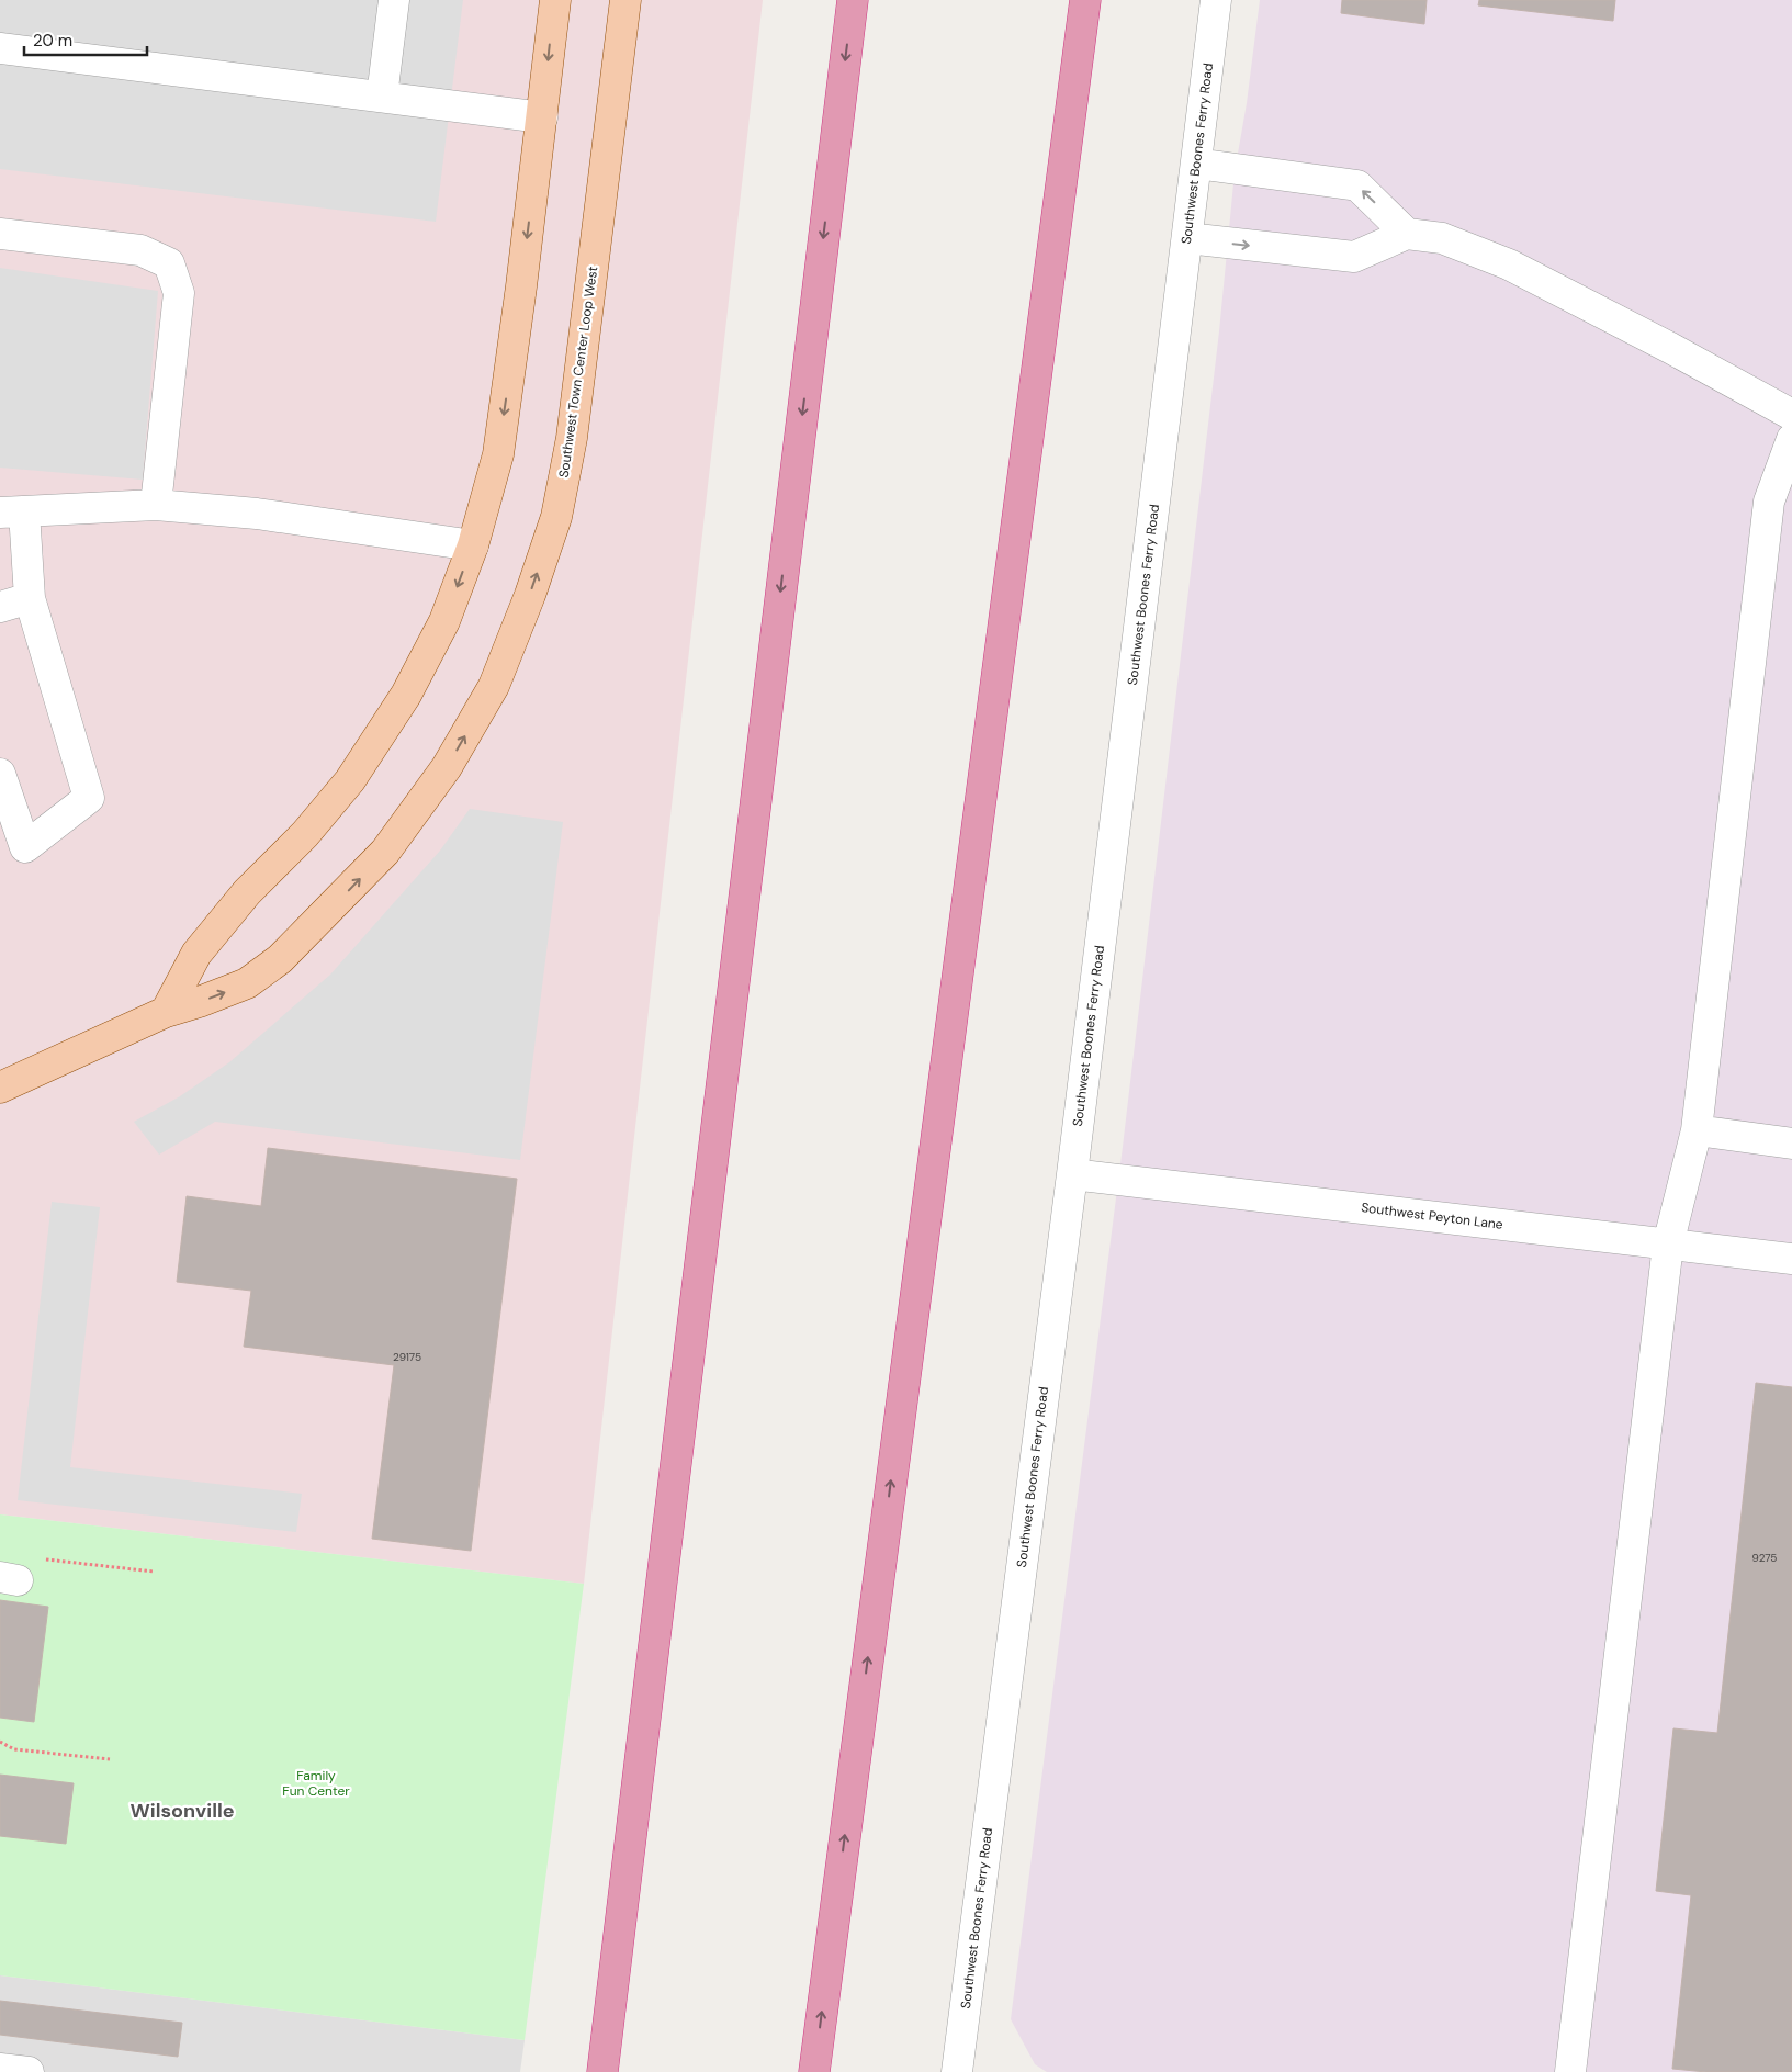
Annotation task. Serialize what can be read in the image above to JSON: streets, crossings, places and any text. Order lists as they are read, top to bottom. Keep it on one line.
{"streets":{"main road":["Southwest Town Center Loop West"],"street":["Southwest Boones Ferry Road","Southwest Peyton Lane"]},"crossings":[["Southwest Boones Ferry Road","Southwest Peyton Lane"]],"districts":["Wilsonville"],"parks":["Family Fun Center"],"house_numbers":["29175","9275"],"scale_bar":"20 m"}
